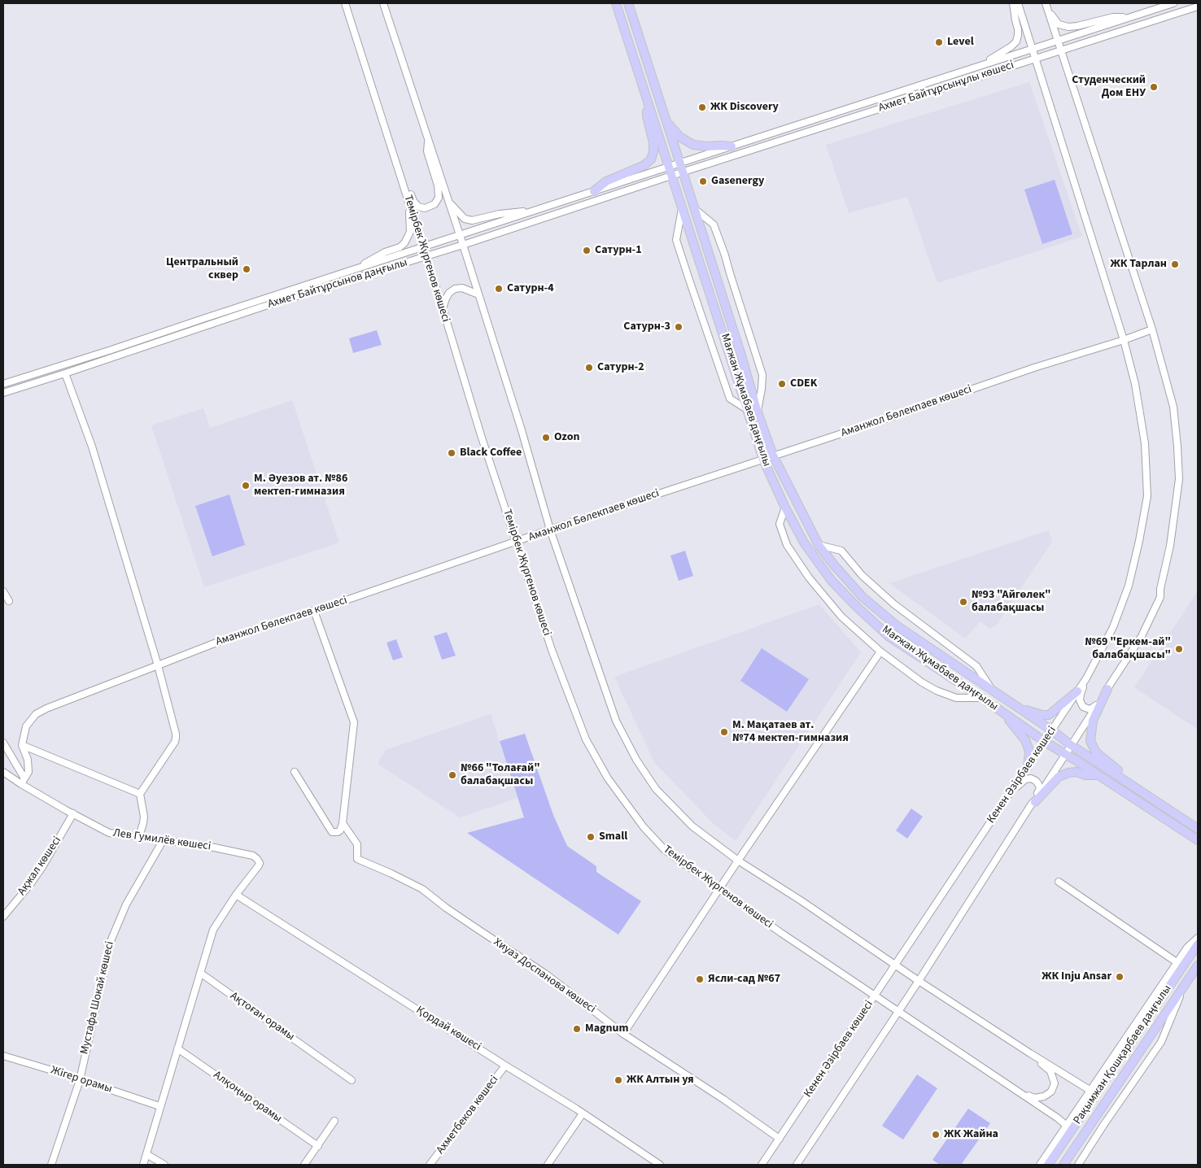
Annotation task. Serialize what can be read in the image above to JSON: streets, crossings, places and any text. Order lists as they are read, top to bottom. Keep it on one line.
{"streets":{"main road":["Мағжан Жұмабаев даңғылы","Рақымжан Қошқарбаев даңғылы"],"street":["Ахмет Байтұрсынұлы көшесі","Темірбек Жүргенов көшесі","Ахмет Байтұрсынов даңғылы","Аманжол Бөлекпаев көшесі","Кенен Әзірбаев көшесі","Лев Гумилёв көшесі","Ақжал көшесі","Хиуаз Доспанова көшесі","Мустафа Шокай көшесі","Ақтоған орамы","Қордай көшесі","Жігер орамы","Алқоңыр орамы","Ахметбеков көшесі"]},"crossings":[["Ахмет Байтұрсынұлы көшесі","Ахмет Байтұрсынов даңғылы"],["Ахмет Байтұрсынұлы көшесі","Кенен Әзірбаев көшесі"],["Темірбек Жүргенов көшесі","Ахмет Байтұрсынов даңғылы"],["Темірбек Жүргенов көшесі","Аманжол Бөлекпаев көшесі"],["Темірбек Жүргенов көшесі","Кенен Әзірбаев көшесі"],["Ахмет Байтұрсынов даңғылы","Мағжан Жұмабаев даңғылы"],["Мағжан Жұмабаев даңғылы","Аманжол Бөлекпаев көшесі"],["Мағжан Жұмабаев даңғылы","Кенен Әзірбаев көшесі"],["Аманжол Бөлекпаев көшесі","Кенен Әзірбаев көшесі"],["Кенен Әзірбаев көшесі","Хиуаз Доспанова көшесі"],["Лев Гумилёв көшесі","Ақжал көшесі"],["Лев Гумилёв көшесі","Мустафа Шокай көшесі"],["Лев Гумилёв көшесі","Қордай көшесі"],["Мустафа Шокай көшесі","Жігер орамы"],["Қордай көшесі","Ахметбеков көшесі"]],"places":["Level","Студенческий Дом ЕНУ","ЖК Discovery","Gasenergy","Сатурн-1","ЖК Тарлан","Центральный сквер","Сатурн-4","Сатурн-3","Сатурн-2","CDEK","Ozon","Black Coffee","М. Әуезов ат. №86 мектеп-гимназия","№93 \"Айгөлек\" балабақшасы","№69 \"Еркем-ай\" балабақшасы\"","М. Мақатаев ат. №74 мектеп-гимназия","№66 \"Толағай\" балабақшасы","Small","ЖК Inju Ansar","Ясли-сад №67","Magnum","ЖК Алтын уя","ЖК Жайна"]}
